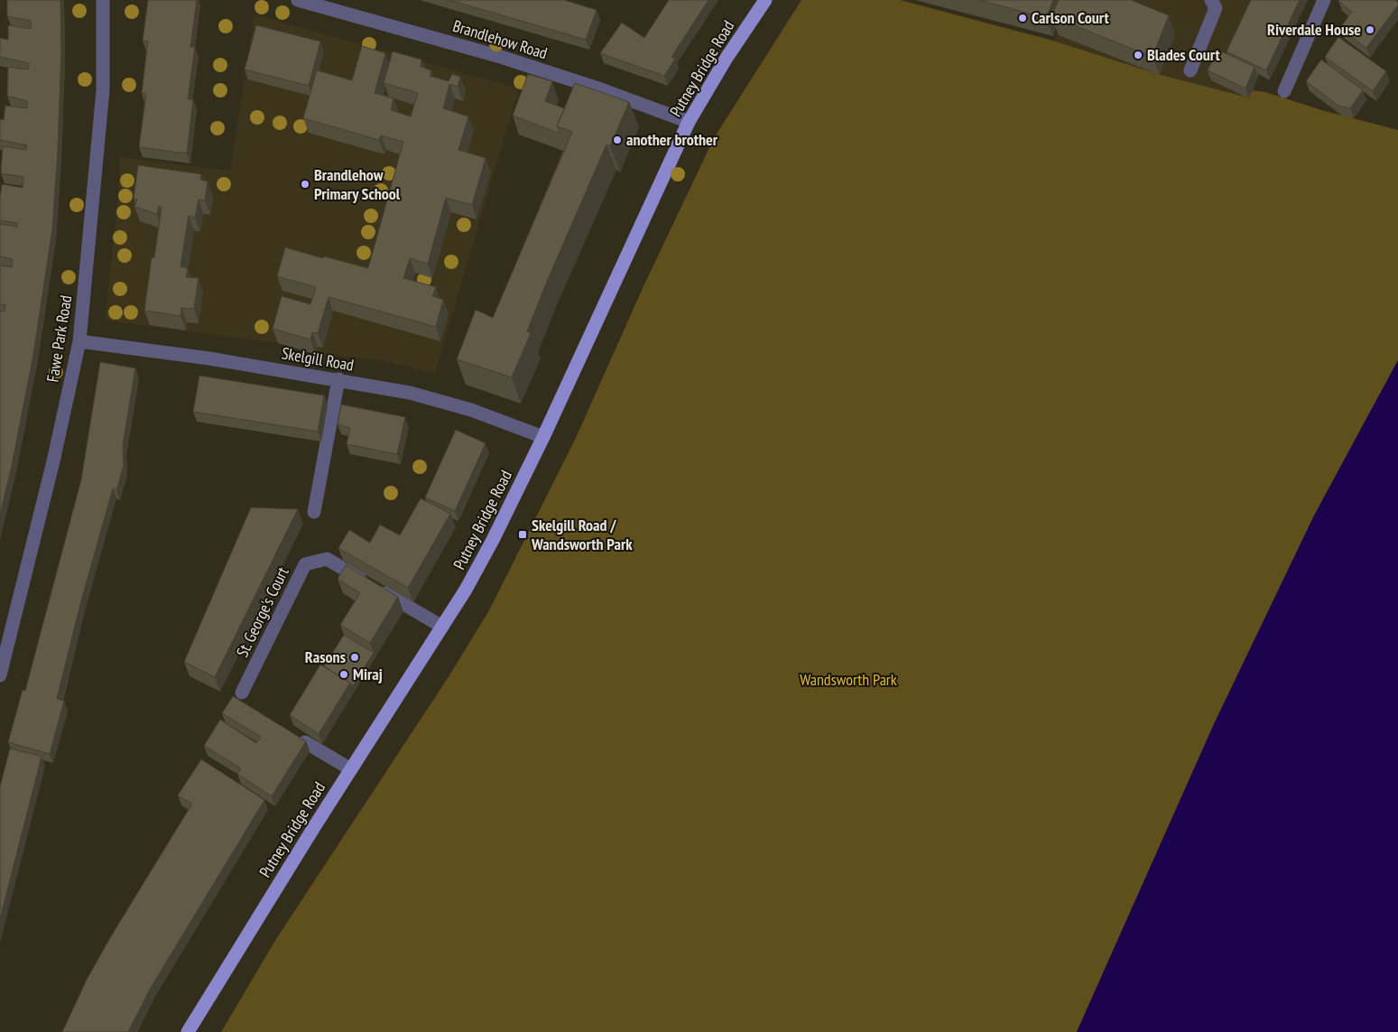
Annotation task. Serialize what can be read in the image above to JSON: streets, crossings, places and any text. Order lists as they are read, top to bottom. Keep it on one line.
{"streets":{"main road":["Putney Bridge Road"],"street":["Brandlehow Road","Fawe Park Road","Skelgill Road","St. George's Court"]},"crossings":[["Brandlehow Road","Putney Bridge Road"],["Putney Bridge Road","Skelgill Road"],["Putney Bridge Road","St. George's Court"],["Fawe Park Road","Skelgill Road"]],"parks":["Wandsworth Park"],"places":{"other":["Carlson Court","Riverdale House","Blades Court","another brother","Brandlehow Primary School","Rasons","Miraj"],"transit":["Skelgill Road / Wandsworth Park"]}}
